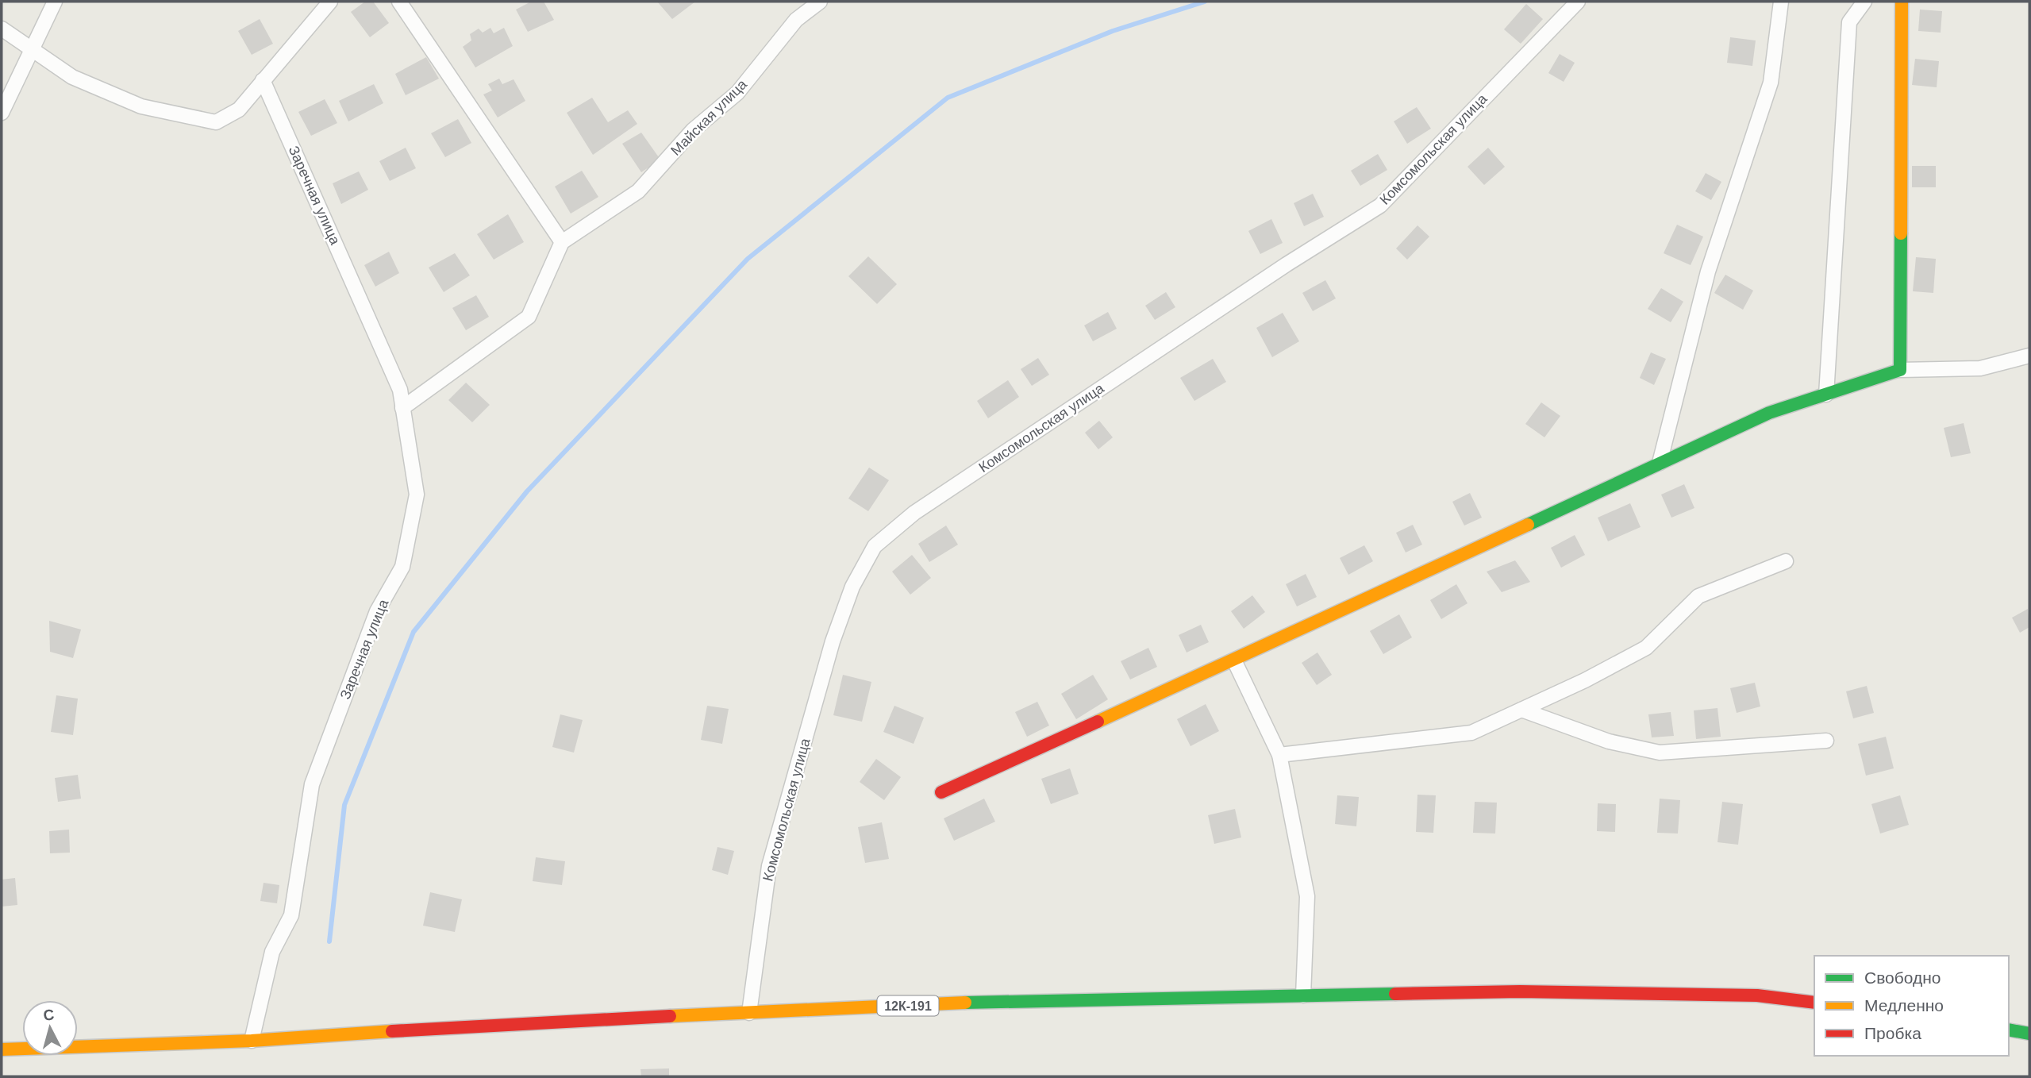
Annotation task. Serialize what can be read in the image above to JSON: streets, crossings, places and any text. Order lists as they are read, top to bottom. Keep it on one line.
{"streets":{"main road":["12К-191"],"street":["Майская улица","Комсомольская улица","Заречная улица"]},"crossings":[["Комсомольская улица","12К-191"],["Заречная улица","12К-191"]],"legend":["Свободно","Медленно","Пробка"],"north":"top"}
